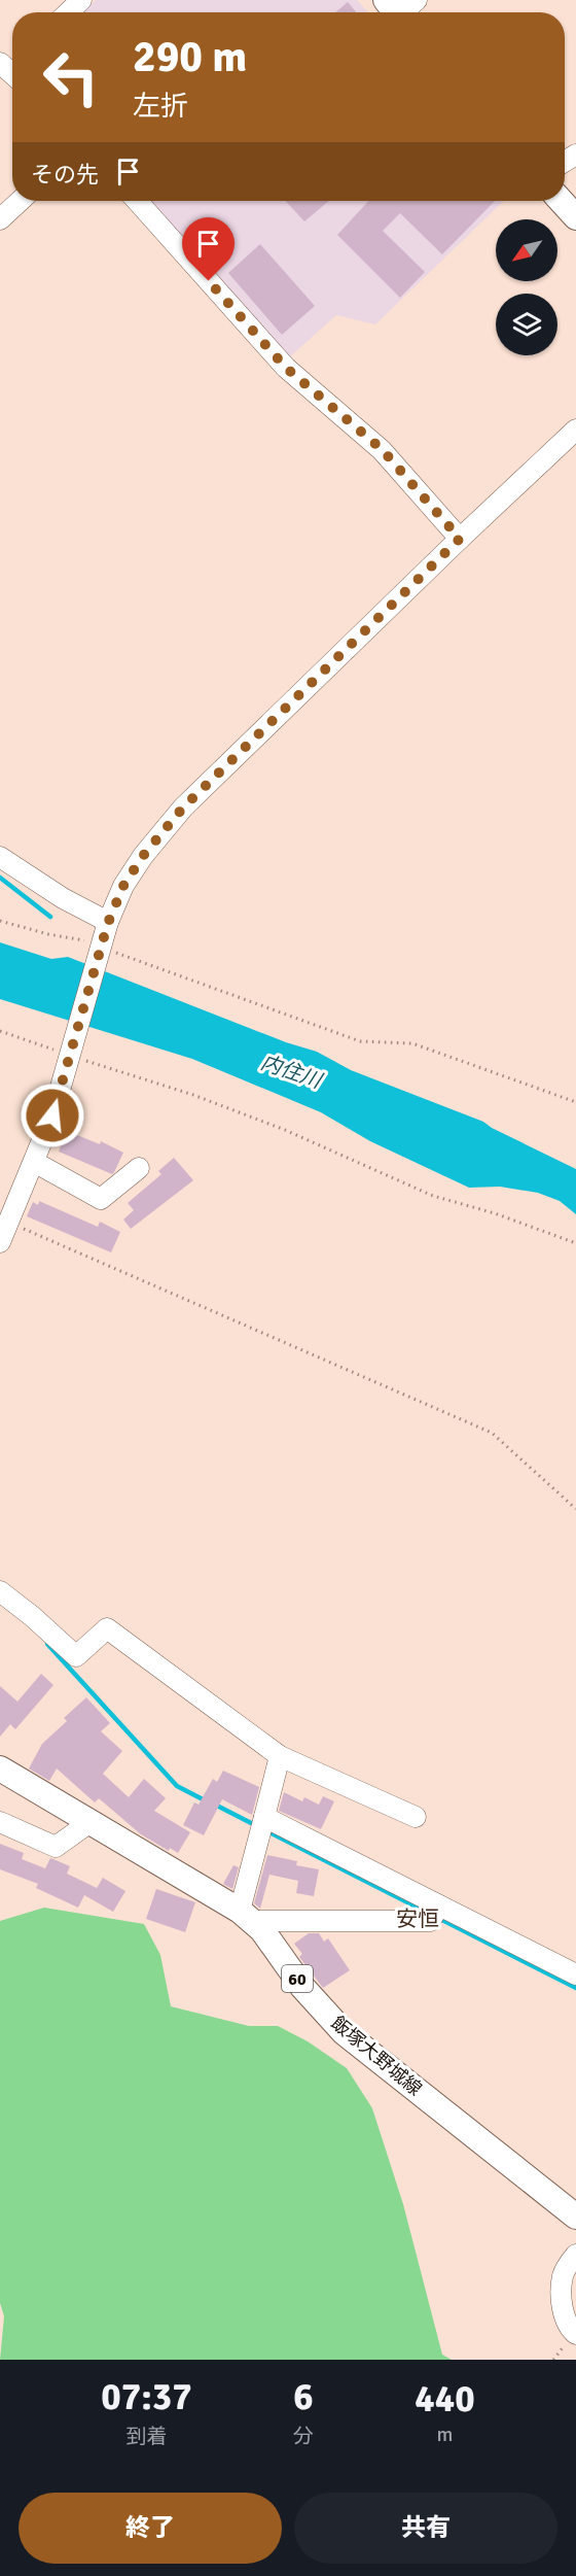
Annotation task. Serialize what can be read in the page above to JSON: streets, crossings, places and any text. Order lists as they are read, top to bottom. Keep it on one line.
{"streets":{"main road":["60","飯塚大野城線"]},"districts":["安恒"],"water":["内住川"],"north":"bottom left","page":{"turn":["290 m","左折"],"then":"その先","eta":["07:37","到着","6","分","440","m"],"buttons":["終了","共有"]}}
